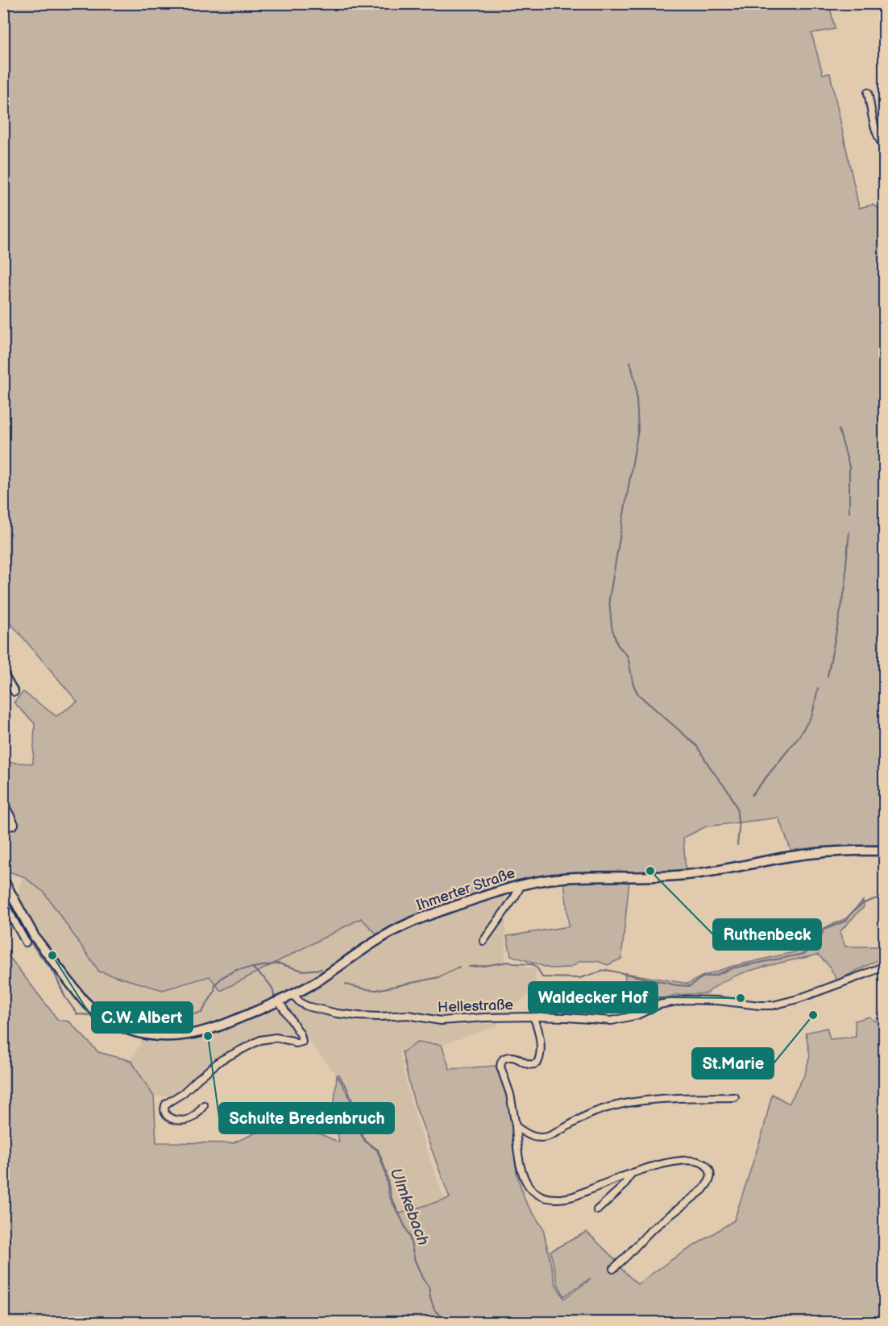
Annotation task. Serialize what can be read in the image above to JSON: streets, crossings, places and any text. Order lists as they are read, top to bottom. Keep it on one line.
{"streets":{"main road":["Ihmerter Straße"],"street":["Hellestraße"]},"crossings":[["Ihmerter Straße","Hellestraße"]],"water":["Ulmkebach"],"places":["Ruthenbeck","C.W. Albert","Waldecker Hof","St.Marie","Schulte Bredenbruch"]}
